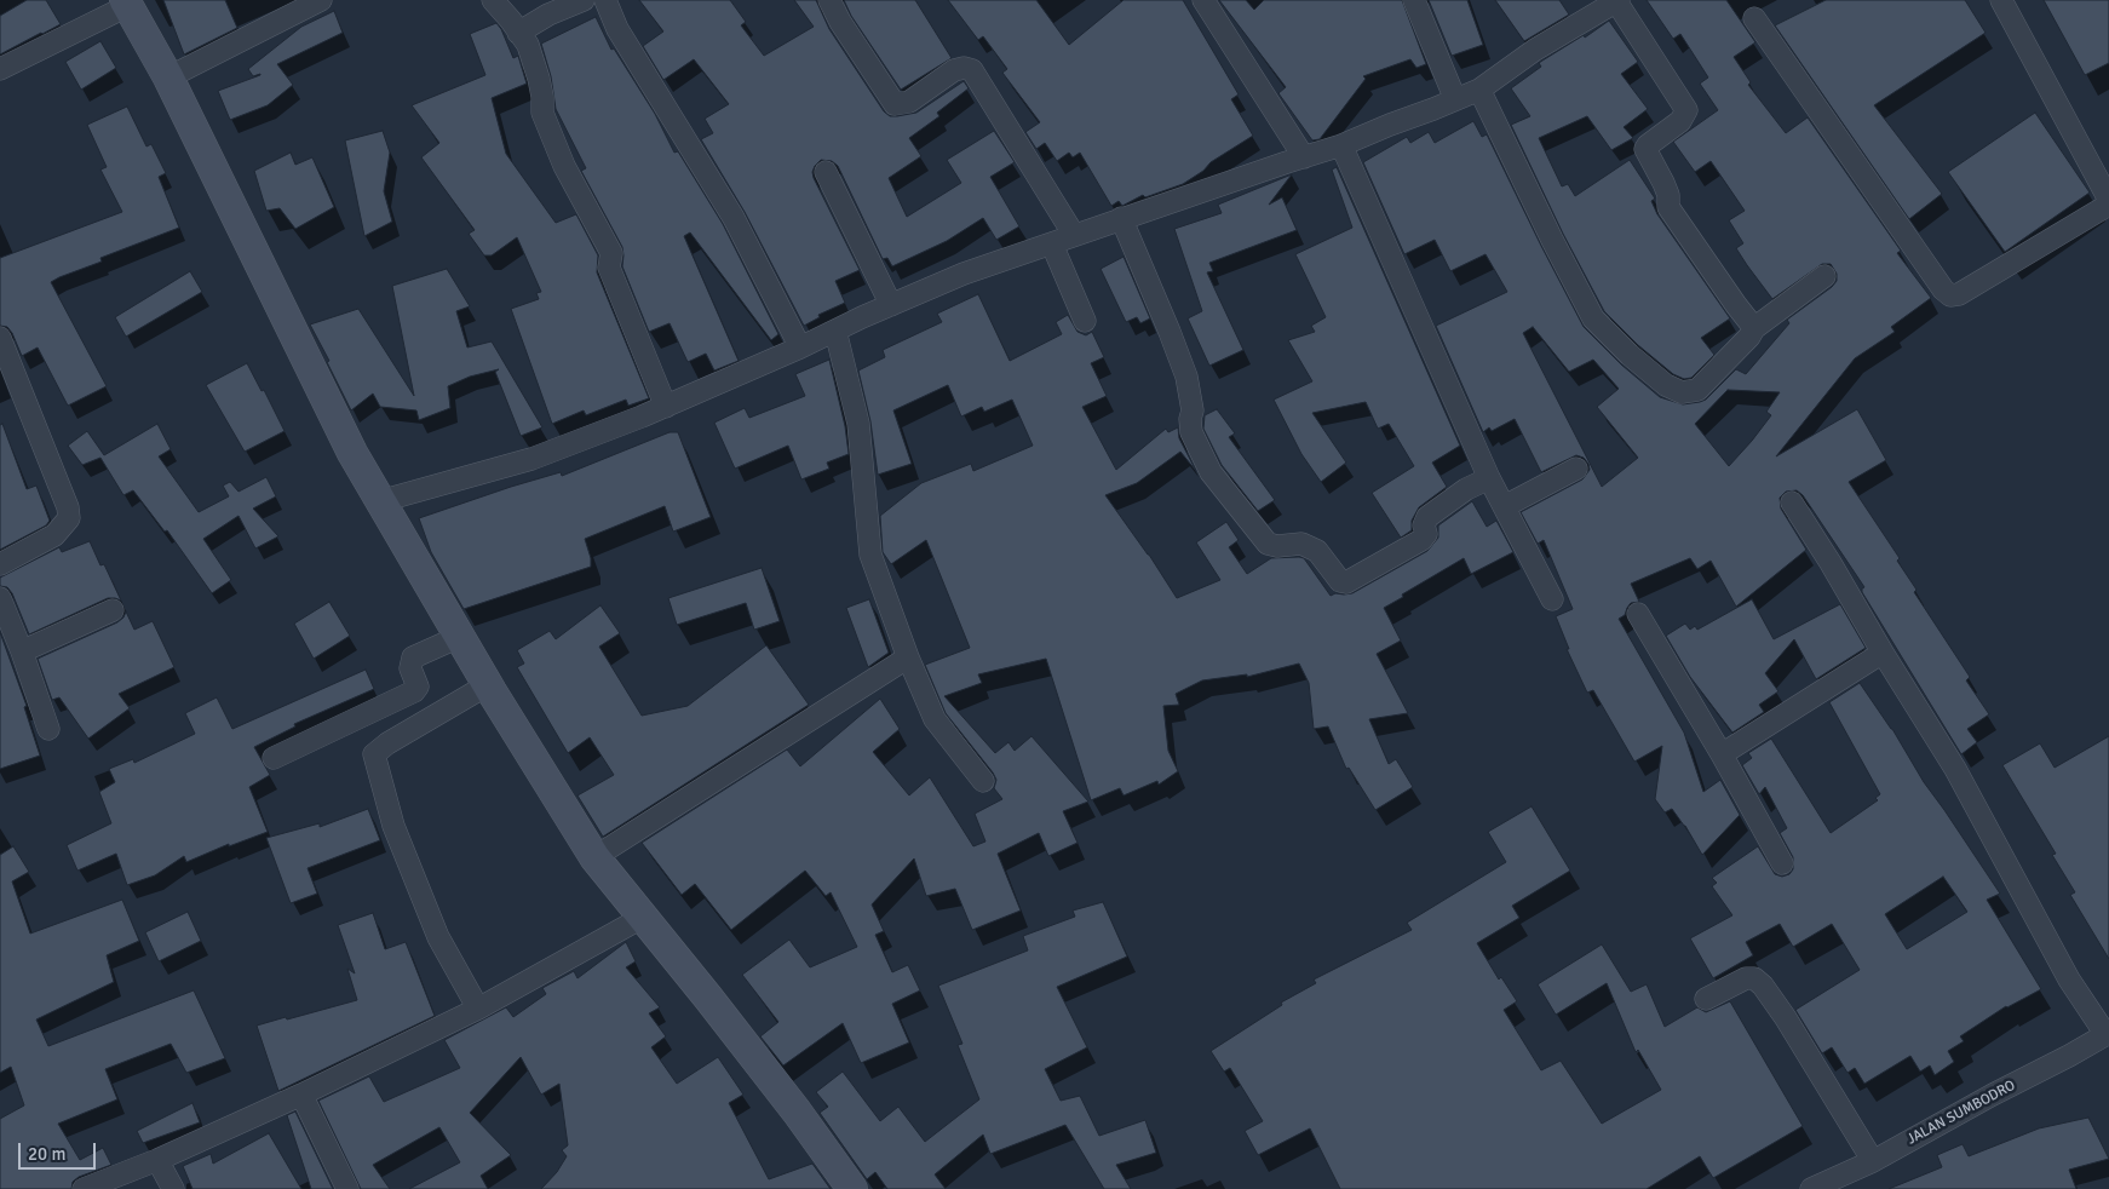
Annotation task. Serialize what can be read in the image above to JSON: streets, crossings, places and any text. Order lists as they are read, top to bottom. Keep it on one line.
{"streets":{"street":["JALAN SUMBODRO"]},"scale_bar":"20 m"}
